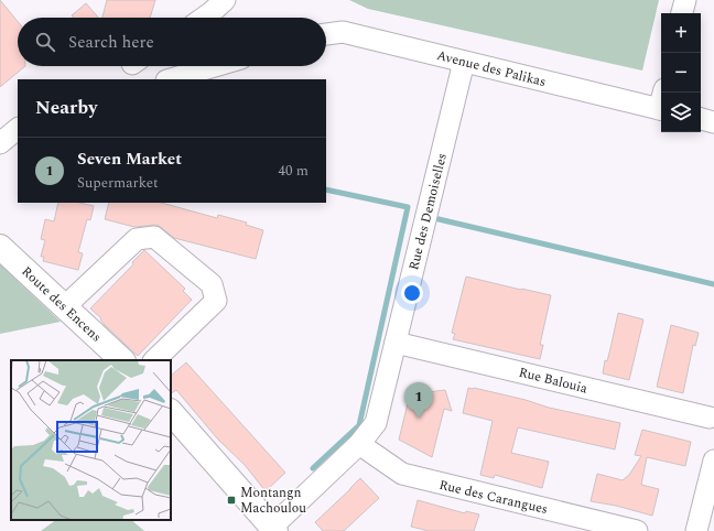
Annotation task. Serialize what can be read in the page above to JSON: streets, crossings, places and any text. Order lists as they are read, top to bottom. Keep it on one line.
{"streets":{"street":["Avenue des Palikas","Rue des Demoiselles","Route des Encens","Rue Balouia","Rue des Carangues"]},"crossings":[["Avenue des Palikas","Rue des Demoiselles"],["Rue des Demoiselles","Rue Balouia"],["Rue des Demoiselles","Rue des Carangues"]],"places":{"transit":["Montangn Machoulou"]},"page":{"map_buttons":["+","−"],"search":"Search here","heading":"Nearby","list":[{"mark":"1","name":"Seven Market","note":"Supermarket","value":"40 m"}],"pins":"1"}}
